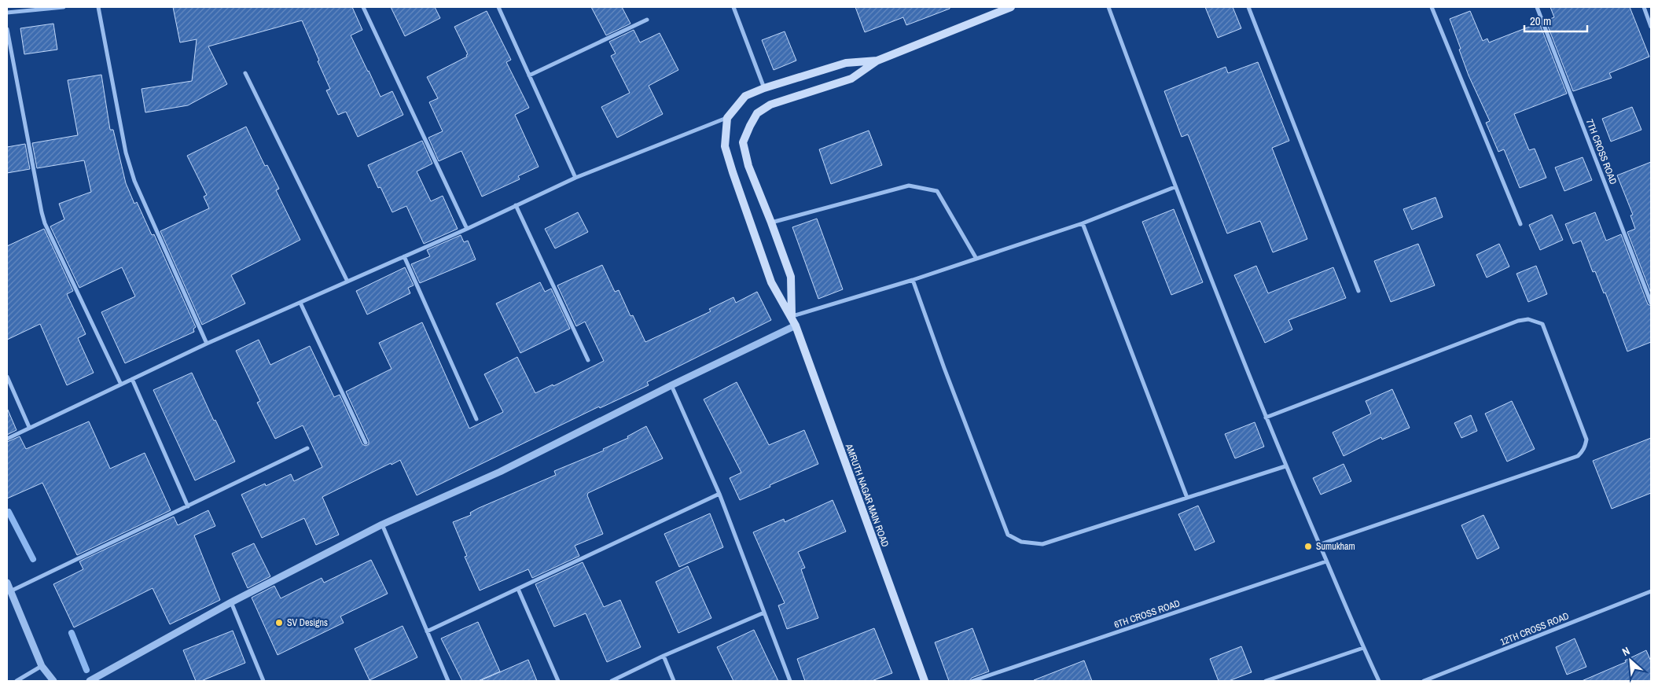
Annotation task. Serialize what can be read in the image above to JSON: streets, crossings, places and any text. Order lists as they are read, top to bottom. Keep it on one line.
{"streets":{"main road":["AMRUTH NAGAR MAIN ROAD"],"street":["7TH CROSS ROAD","6TH CROSS ROAD","12TH CROSS ROAD"]},"places":["Sumukham","SV Designs"],"scale_bar":"20 m","north":"top left"}
